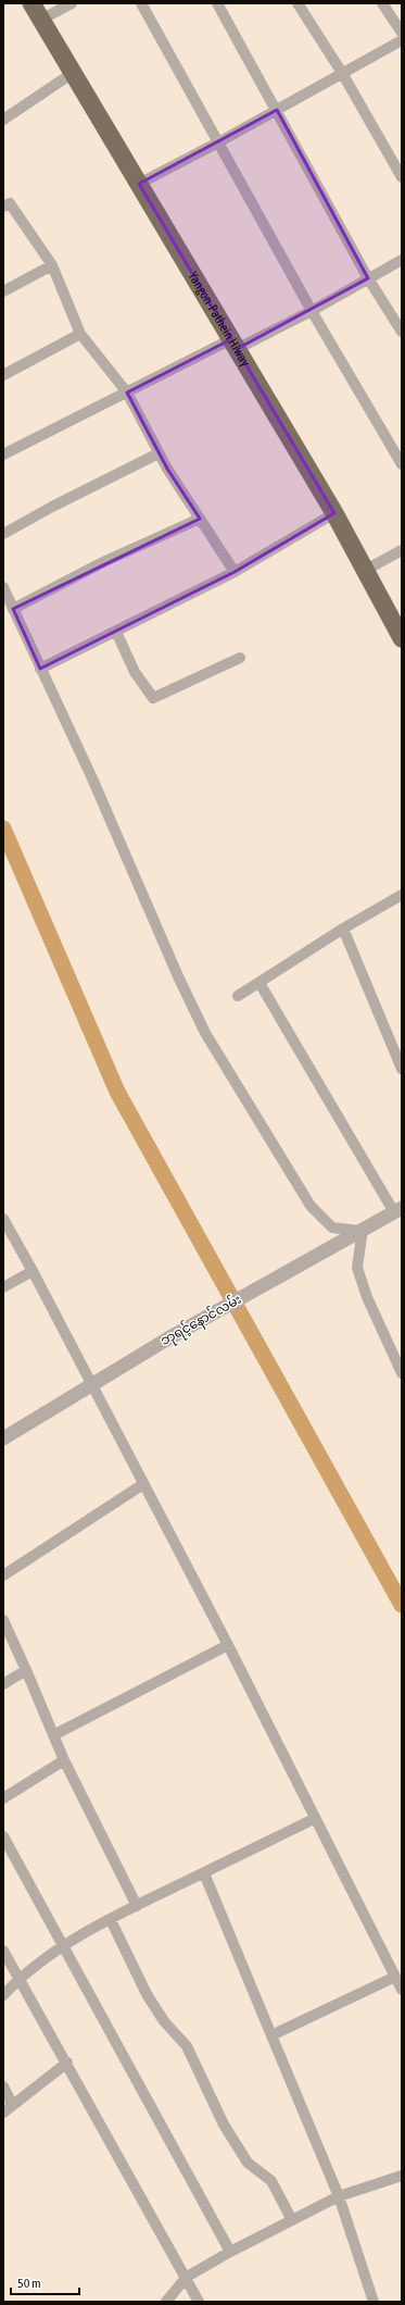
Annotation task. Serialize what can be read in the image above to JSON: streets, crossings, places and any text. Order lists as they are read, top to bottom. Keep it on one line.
{"streets":{"highway":["Yangon-Pathein Hiway"],"street":["ဘုရင့်နောင်လမ်း"]},"scale_bar":"50 m"}
